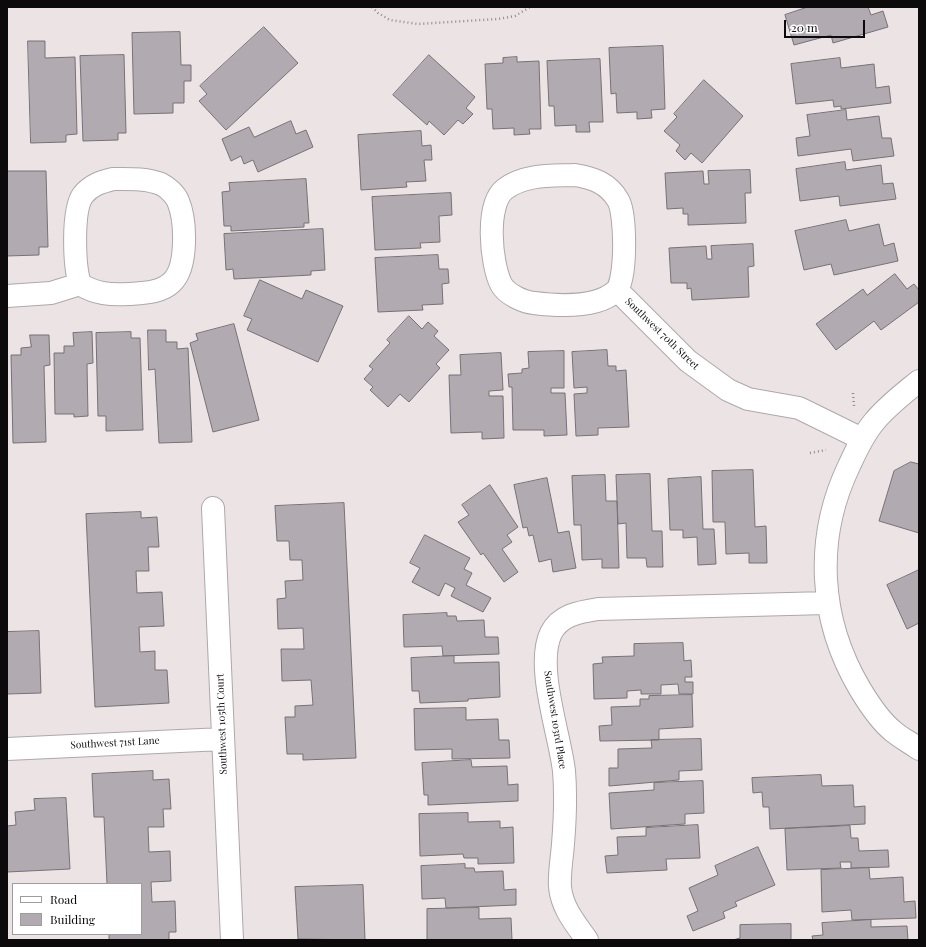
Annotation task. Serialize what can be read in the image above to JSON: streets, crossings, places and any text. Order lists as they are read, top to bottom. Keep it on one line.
{"streets":{"street":["Southwest 70th Street","Southwest 103rd Place","Southwest 105th Court","Southwest 71st Lane"]},"crossings":[["Southwest 105th Court","Southwest 71st Lane"]],"legend":["Road","Building"],"scale_bar":"20 m"}
